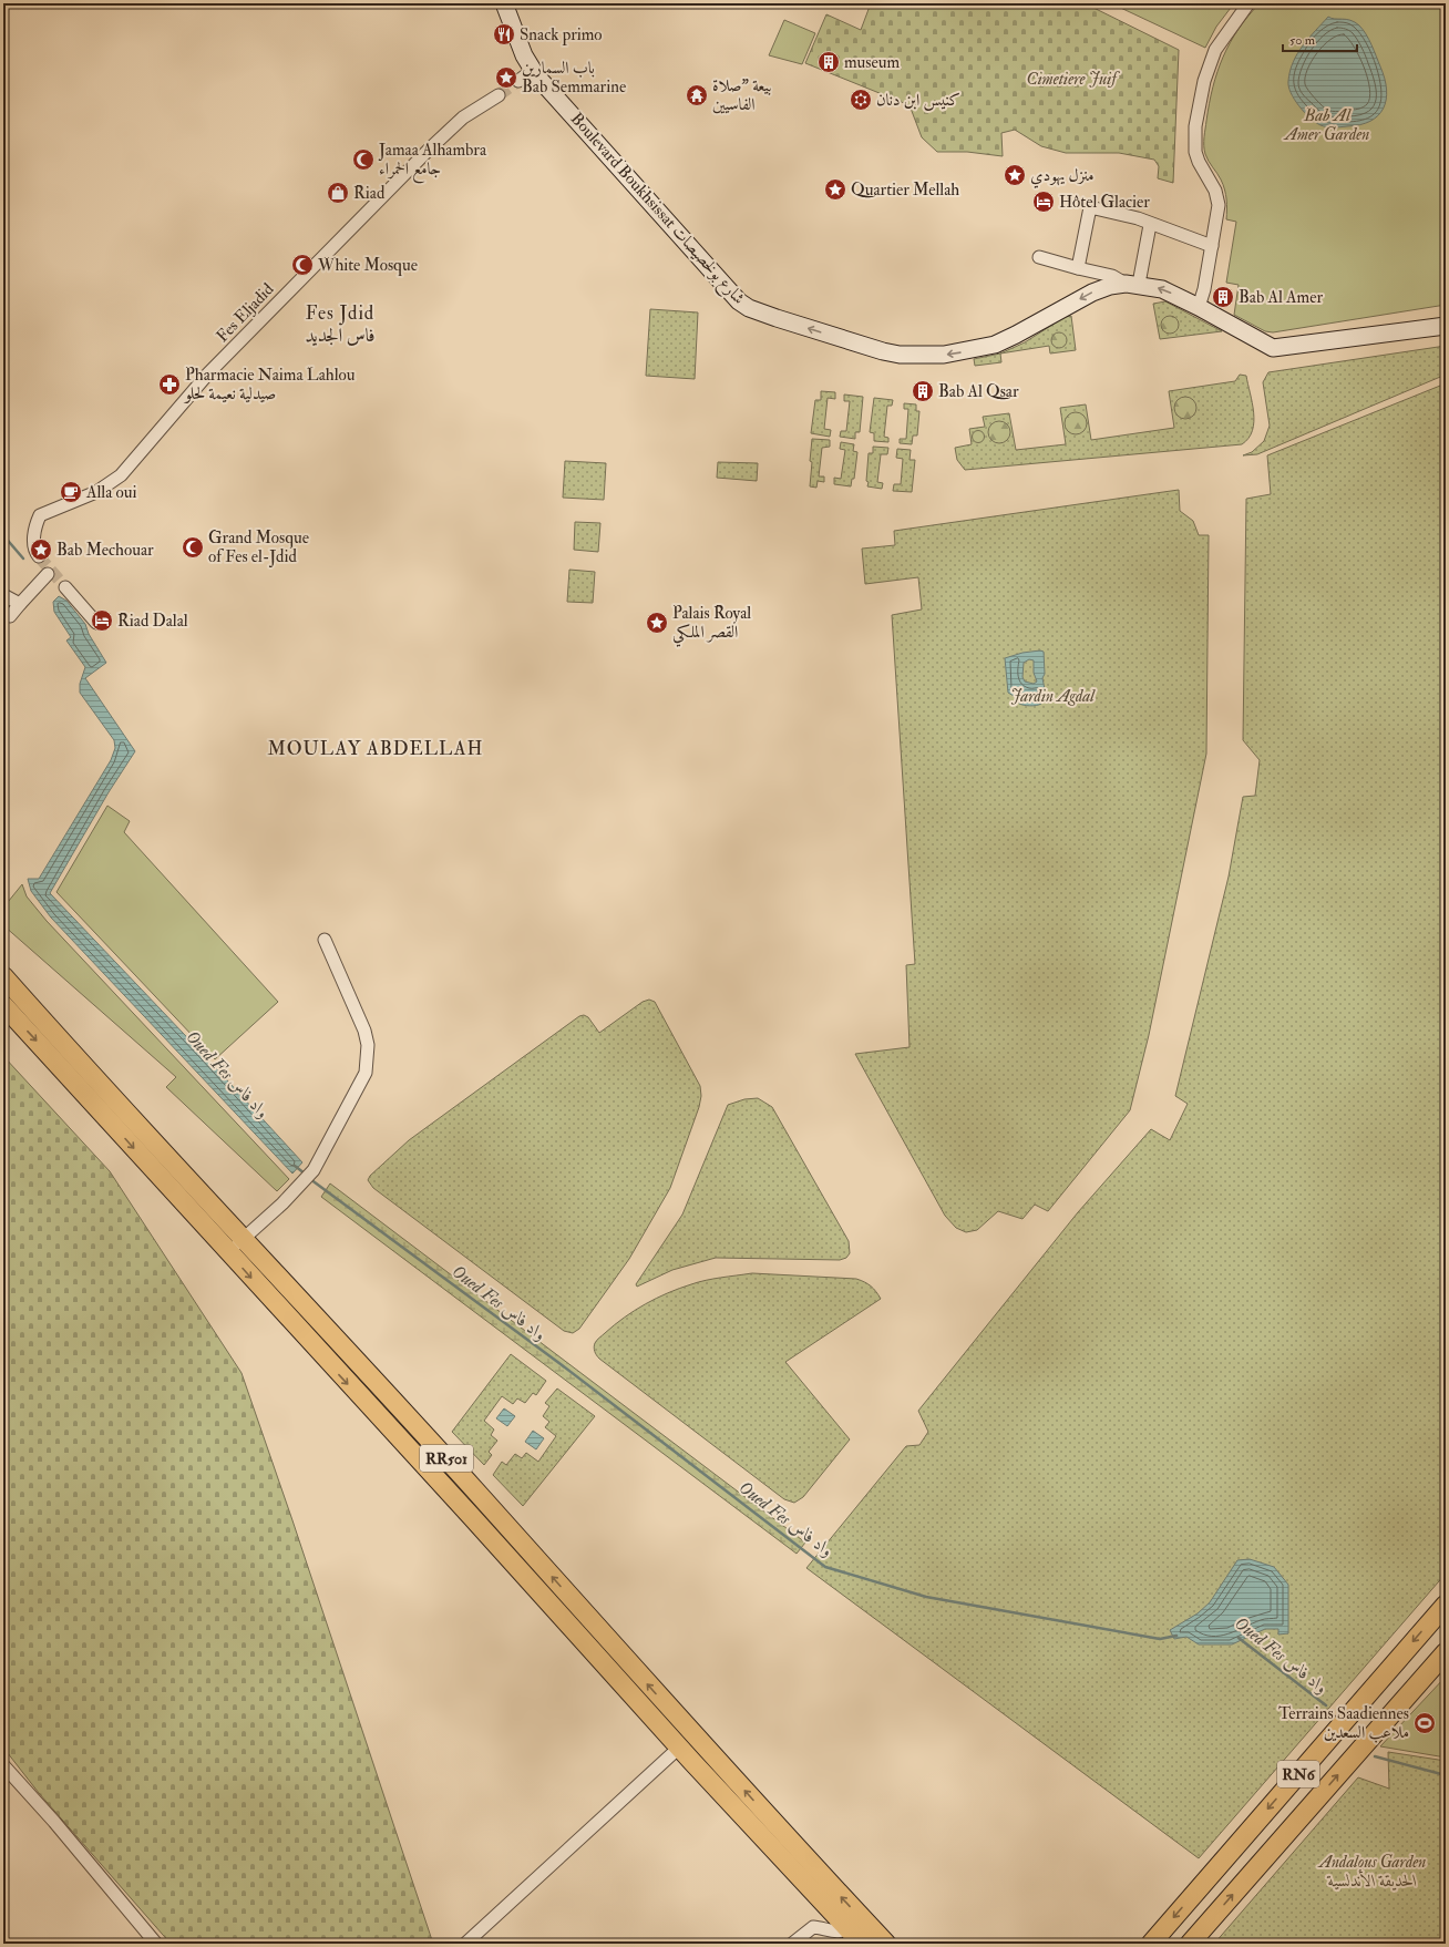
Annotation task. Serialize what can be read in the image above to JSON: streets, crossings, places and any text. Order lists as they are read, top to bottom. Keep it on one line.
{"streets":{"main road":["RR501","RN6"],"street":["Boulevard Boukhsissat شارع بولخصيصات","Fes Eljadid"]},"one_way":["Boulevard Boukhsissat شارع بولخصيصات"],"districts":["Fes Jdid فاس الجديد","MOULAY ABDELLAH"],"water":["Oued Fes واد فاس"],"parks":["Cimetiere Juif","Bab Al Amer Garden","Jardin Agdal","Andalous Garden الحديقة الأندلسية"],"places":{"restaurant":["Snack primo"],"building":["museum","Bab Al Amer","Bab Al Qsar"],"place":["باب السمارين Bab Semmarine","منزل يهودي","Quartier Mellah","Bab Mechouar","Palais Royal القصر الملكي"],"temple":["بيعة \"صلاة الفاسيين"],"synagogue":["كنيس ابن دنان"],"mosque":["Jamaa Alhambra جامع الحمراء","White Mosque","Grand Mosque of Fes el-Jdid"],"shop":["Riad"],"hotel":["Hôtel Glacier","Riad Dalal"],"pharmacy":["Pharmacie Naima Lahlou صيدلية نعيمة لحلو"],"cafe":["Alla oui"],"sports":["Terrains Saadiennes ملاعب السعدين"]},"scale_bar":"50 m"}
